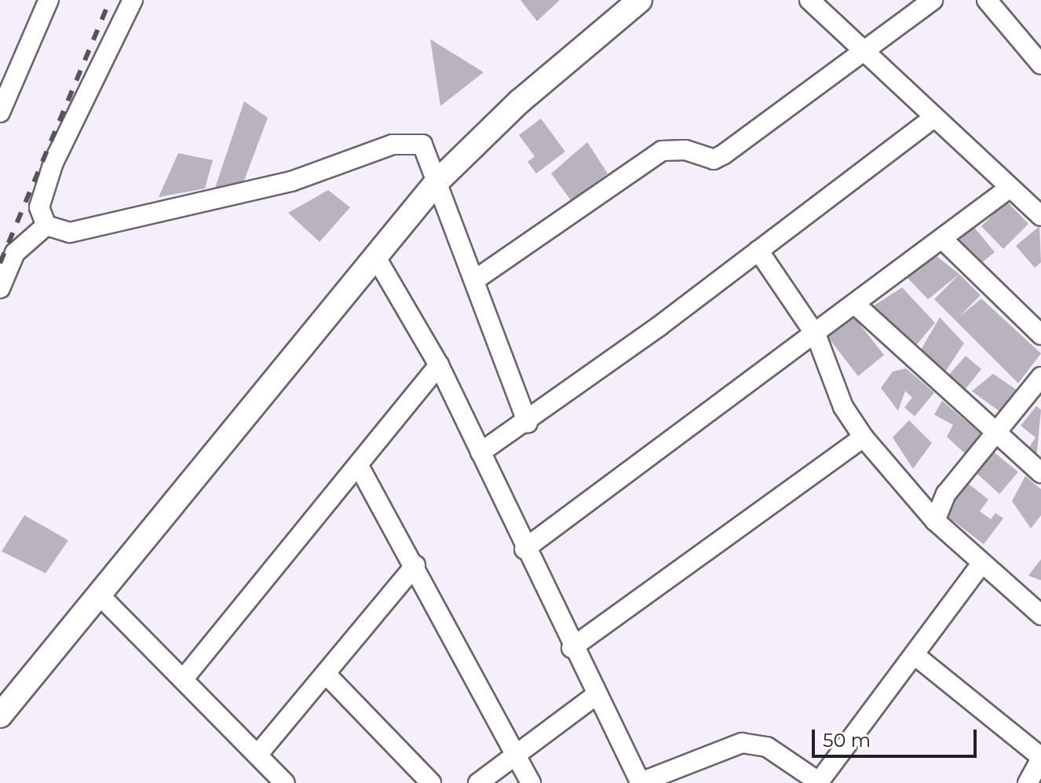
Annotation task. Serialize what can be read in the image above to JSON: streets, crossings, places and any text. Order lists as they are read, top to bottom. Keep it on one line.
{"scale_bar":"50 m"}
